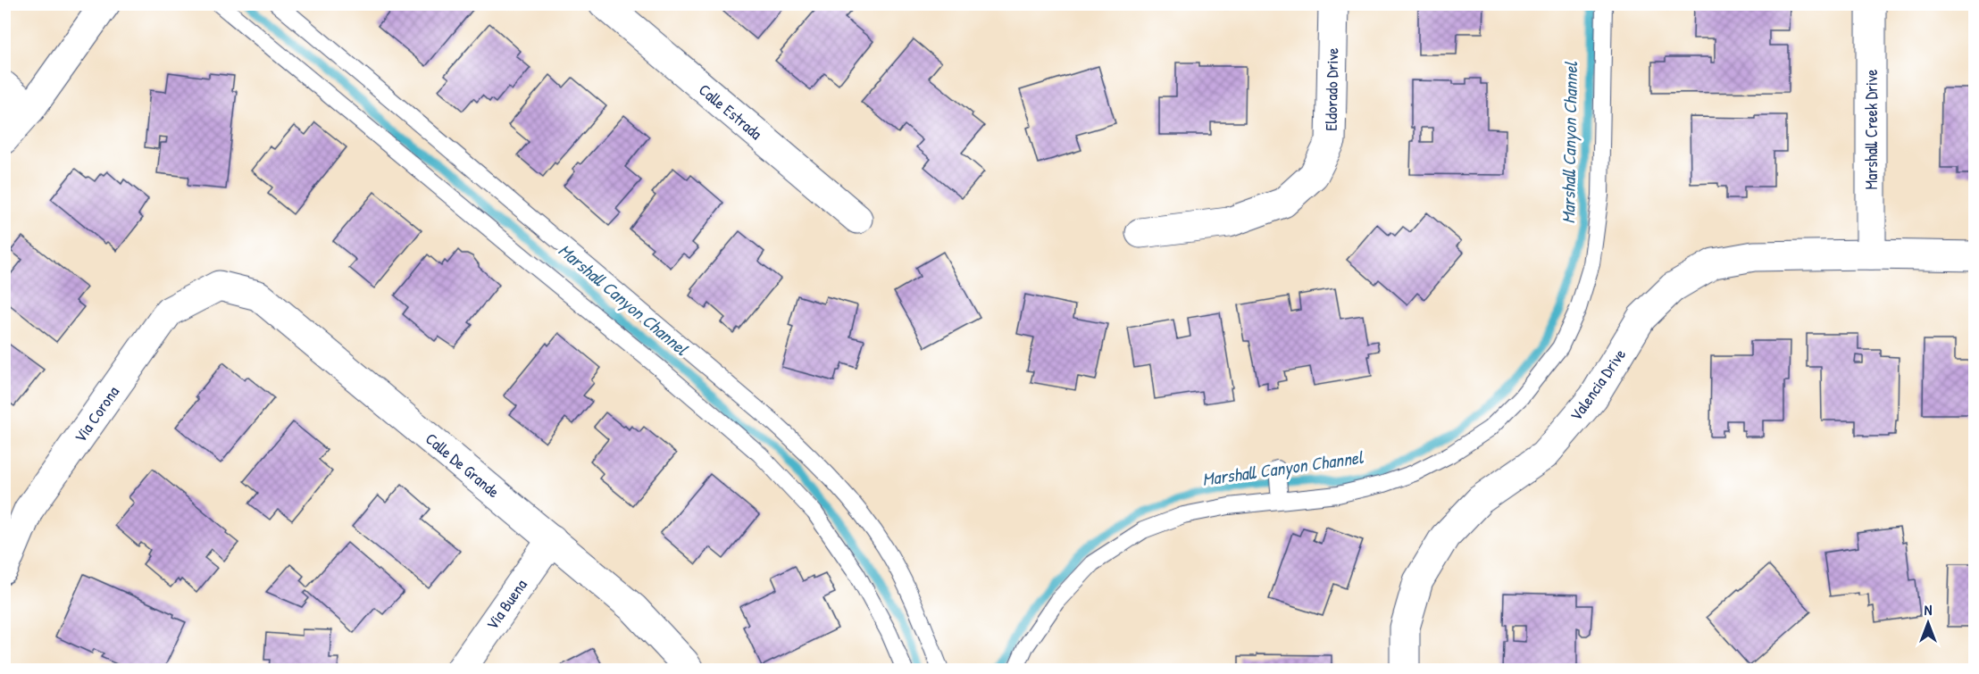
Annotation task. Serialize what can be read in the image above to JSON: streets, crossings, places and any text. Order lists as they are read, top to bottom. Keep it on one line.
{"streets":{"street":["Eldorado Drive","Calle Estrada","Marshall Creek Drive","Valencia Drive","Via Corona","Calle De Grande","Via Buena"]},"crossings":[["Marshall Creek Drive","Valencia Drive"],["Via Corona","Calle De Grande"],["Calle De Grande","Via Buena"]],"water":["Marshall Canyon Channel"],"north":"top"}
